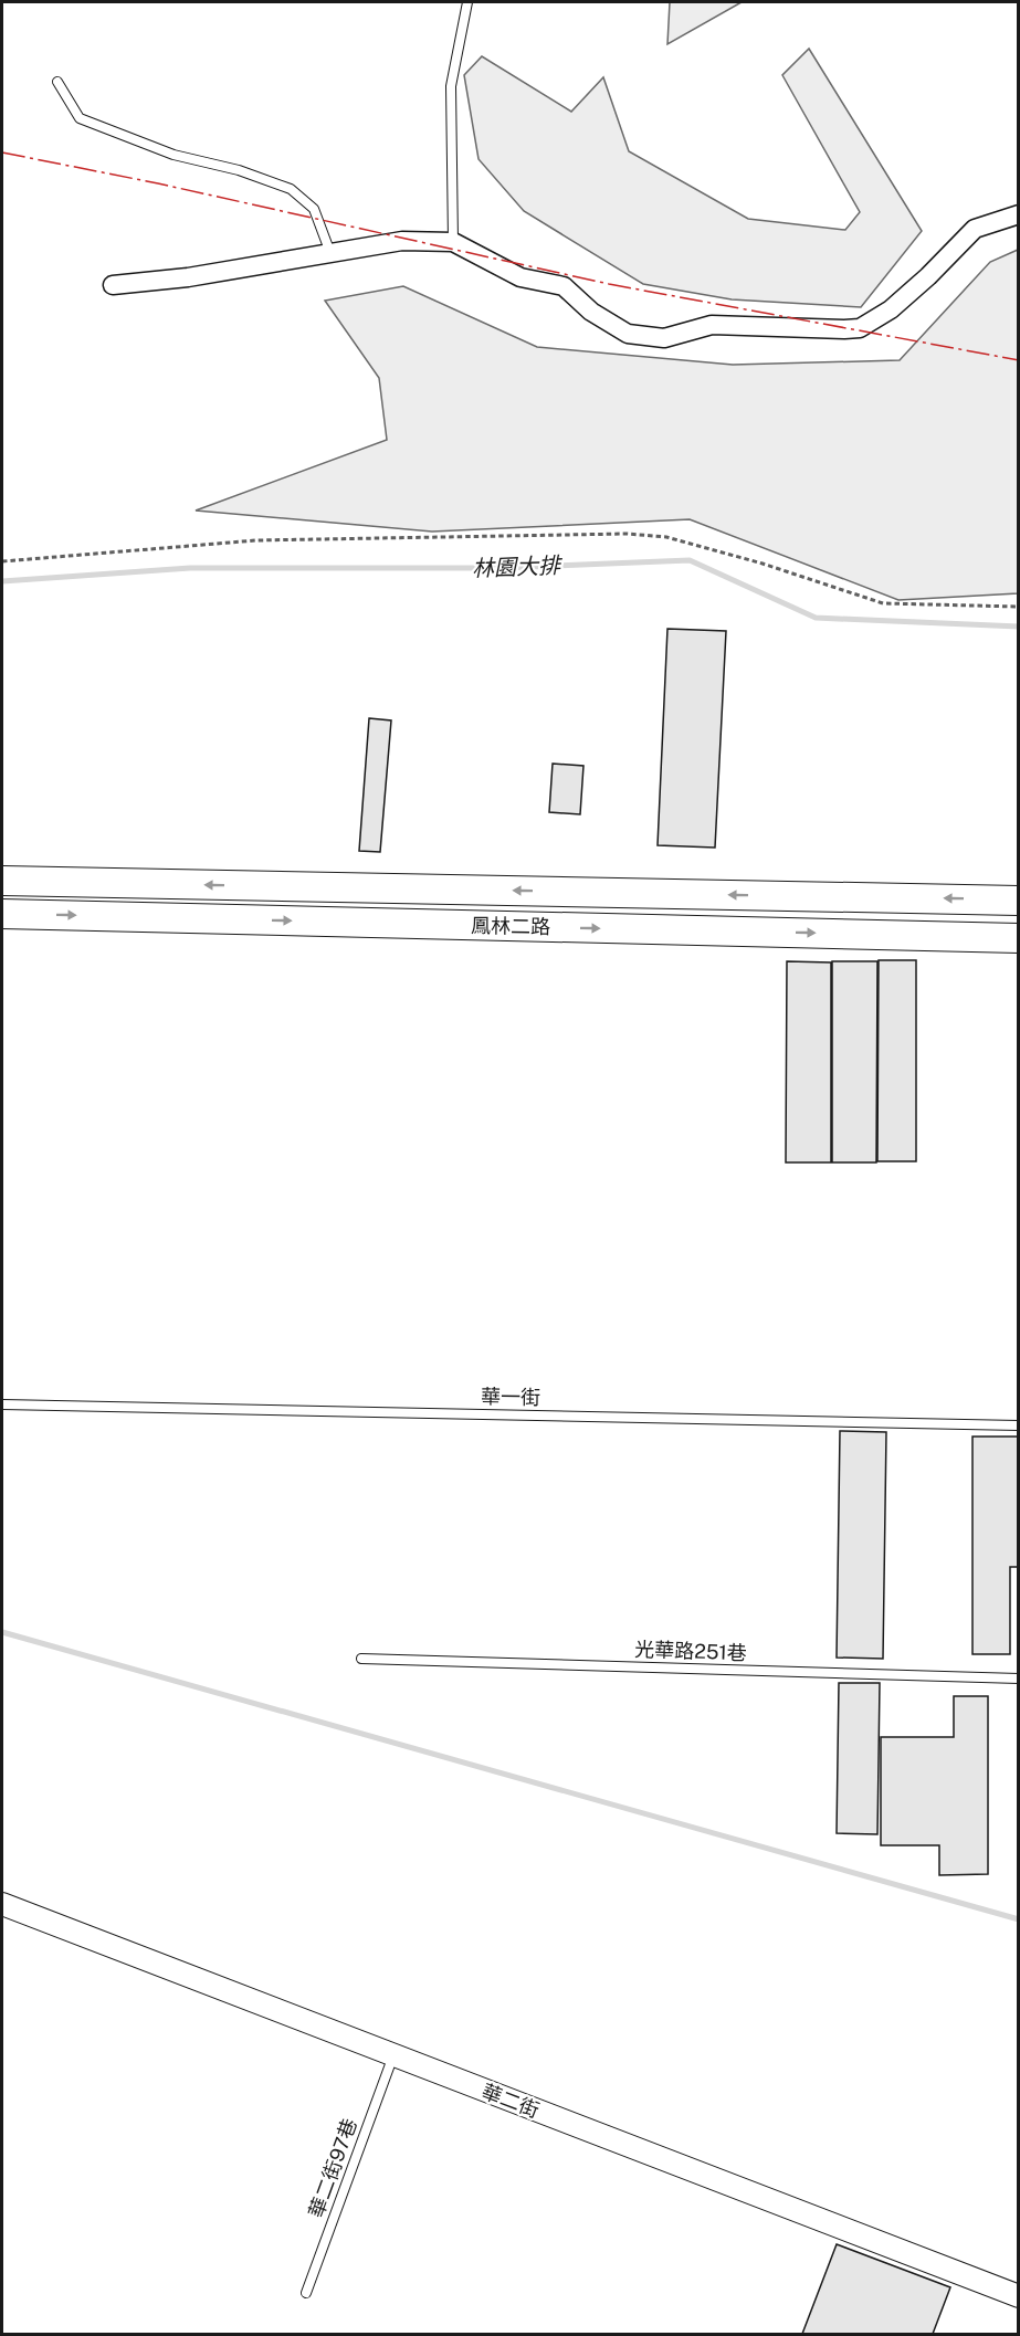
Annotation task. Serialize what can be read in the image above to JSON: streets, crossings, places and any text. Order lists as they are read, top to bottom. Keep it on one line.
{"streets":{"main road":["鳳林二路"],"street":["華二街"],"lane":["華一街","光華路251巷","華二街97巷"]},"crossings":[["華二街","華二街97巷"]],"water":["林園大排"]}
